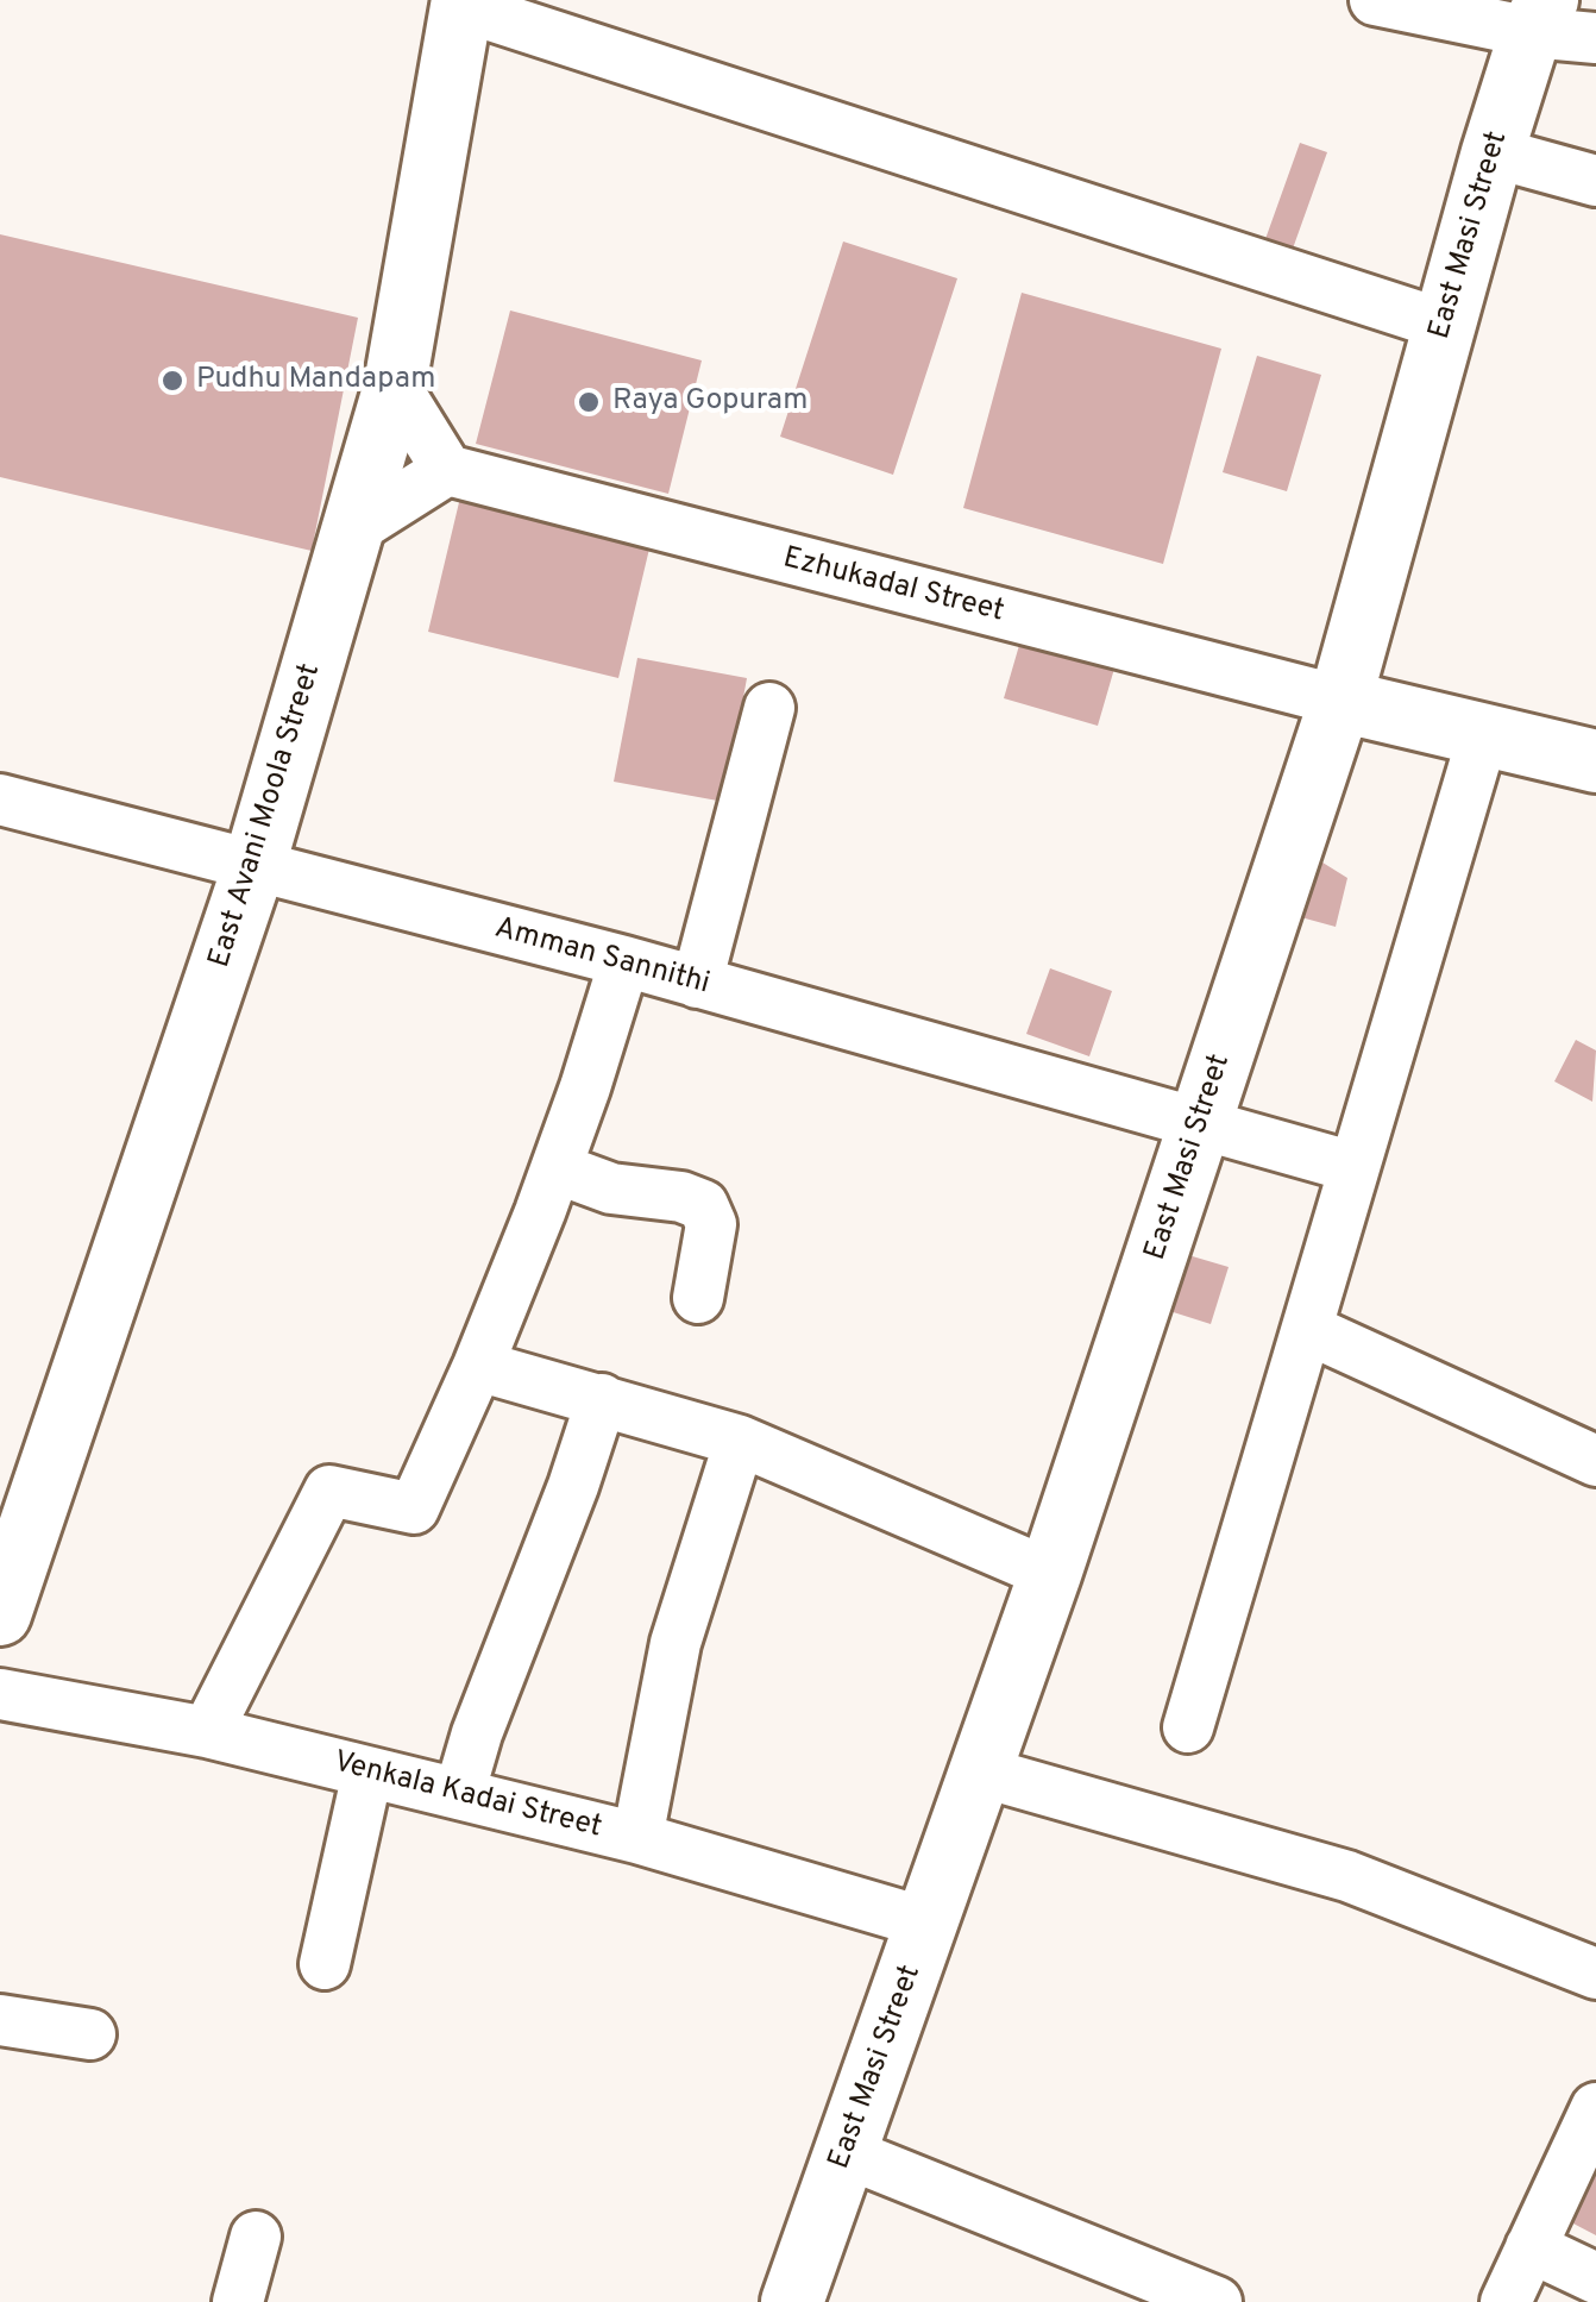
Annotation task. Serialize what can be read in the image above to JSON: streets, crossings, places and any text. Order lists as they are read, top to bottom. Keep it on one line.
{"streets":{"main road":["East Masi Street","East Avani Moola Street"],"street":["Ezhukadal Street","Amman Sannithi","Venkala Kadai Street"]},"crossings":[["East Masi Street","Ezhukadal Street"],["East Masi Street","Amman Sannithi"],["East Masi Street","Venkala Kadai Street"],["East Avani Moola Street","Amman Sannithi"]],"places":["Pudhu Mandapam","Raya Gopuram"]}
